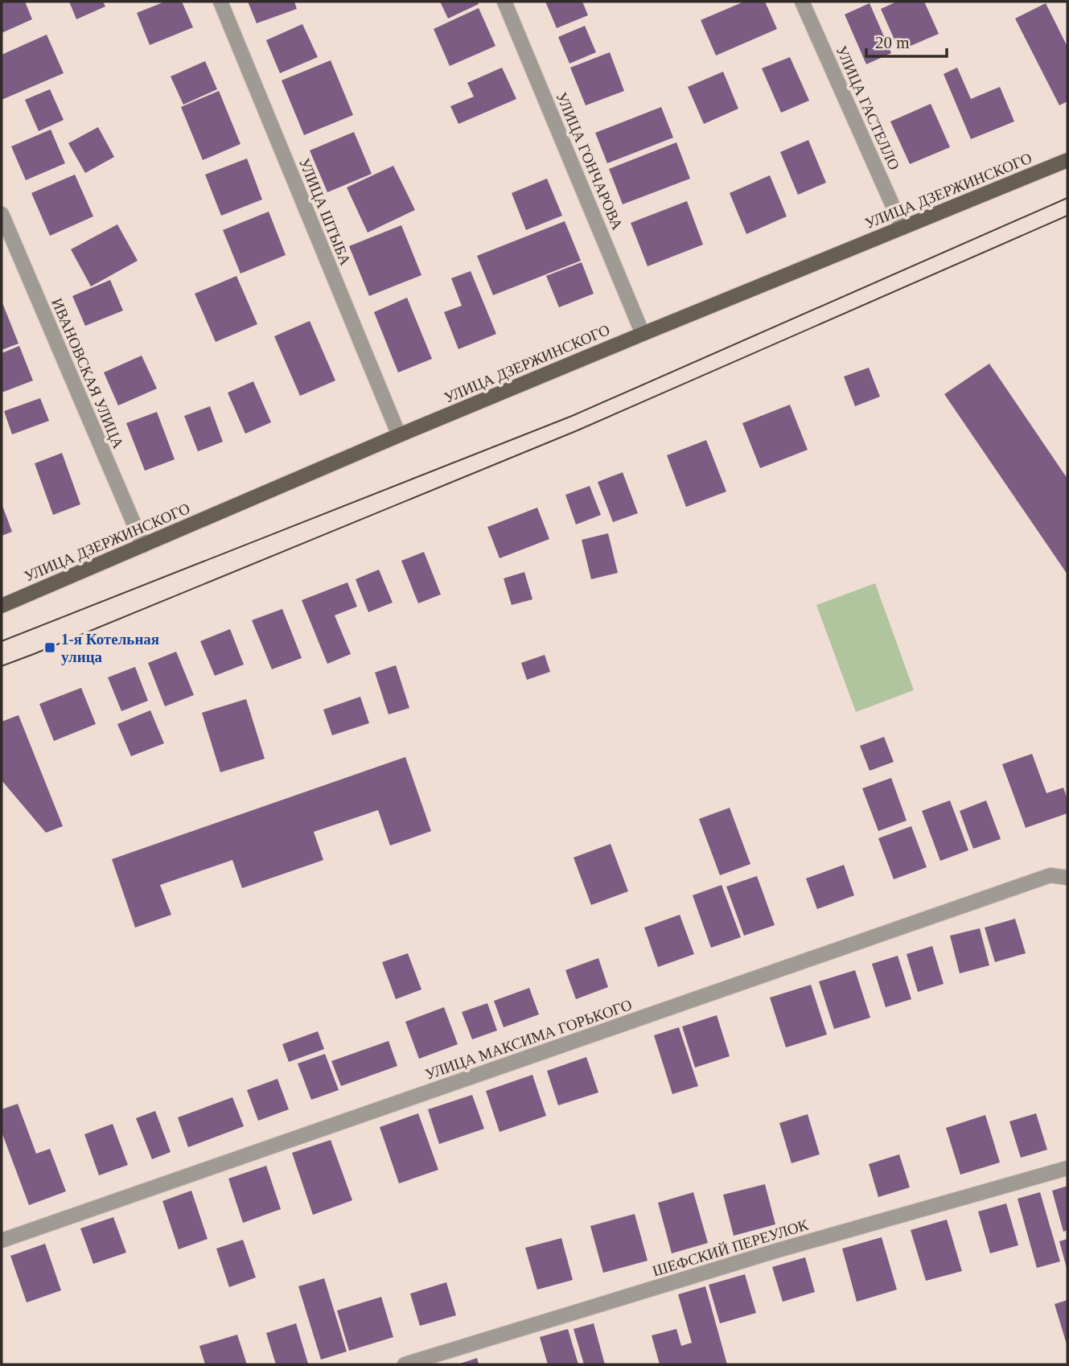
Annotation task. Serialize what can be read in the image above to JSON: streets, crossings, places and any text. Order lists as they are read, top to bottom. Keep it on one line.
{"streets":{"main road":["УЛИЦА ДЗЕРЖИНСКОГО"],"street":["УЛИЦА ГАСТЕЛЛО","УЛИЦА ГОНЧАРОВА","УЛИЦА ШТЫБА","ИВАНОВСКАЯ УЛИЦА","УЛИЦА МАКСИМА ГОРЬКОГО","ШЕФСКИЙ ПЕРЕУЛОК"]},"crossings":[["УЛИЦА ГАСТЕЛЛО","УЛИЦА ДЗЕРЖИНСКОГО"],["УЛИЦА ГОНЧАРОВА","УЛИЦА ДЗЕРЖИНСКОГО"],["УЛИЦА ДЗЕРЖИНСКОГО","УЛИЦА ШТЫБА"],["УЛИЦА ДЗЕРЖИНСКОГО","ИВАНОВСКАЯ УЛИЦА"]],"places":{"transit":["1-я Котельная улица"]},"scale_bar":"20 m"}
